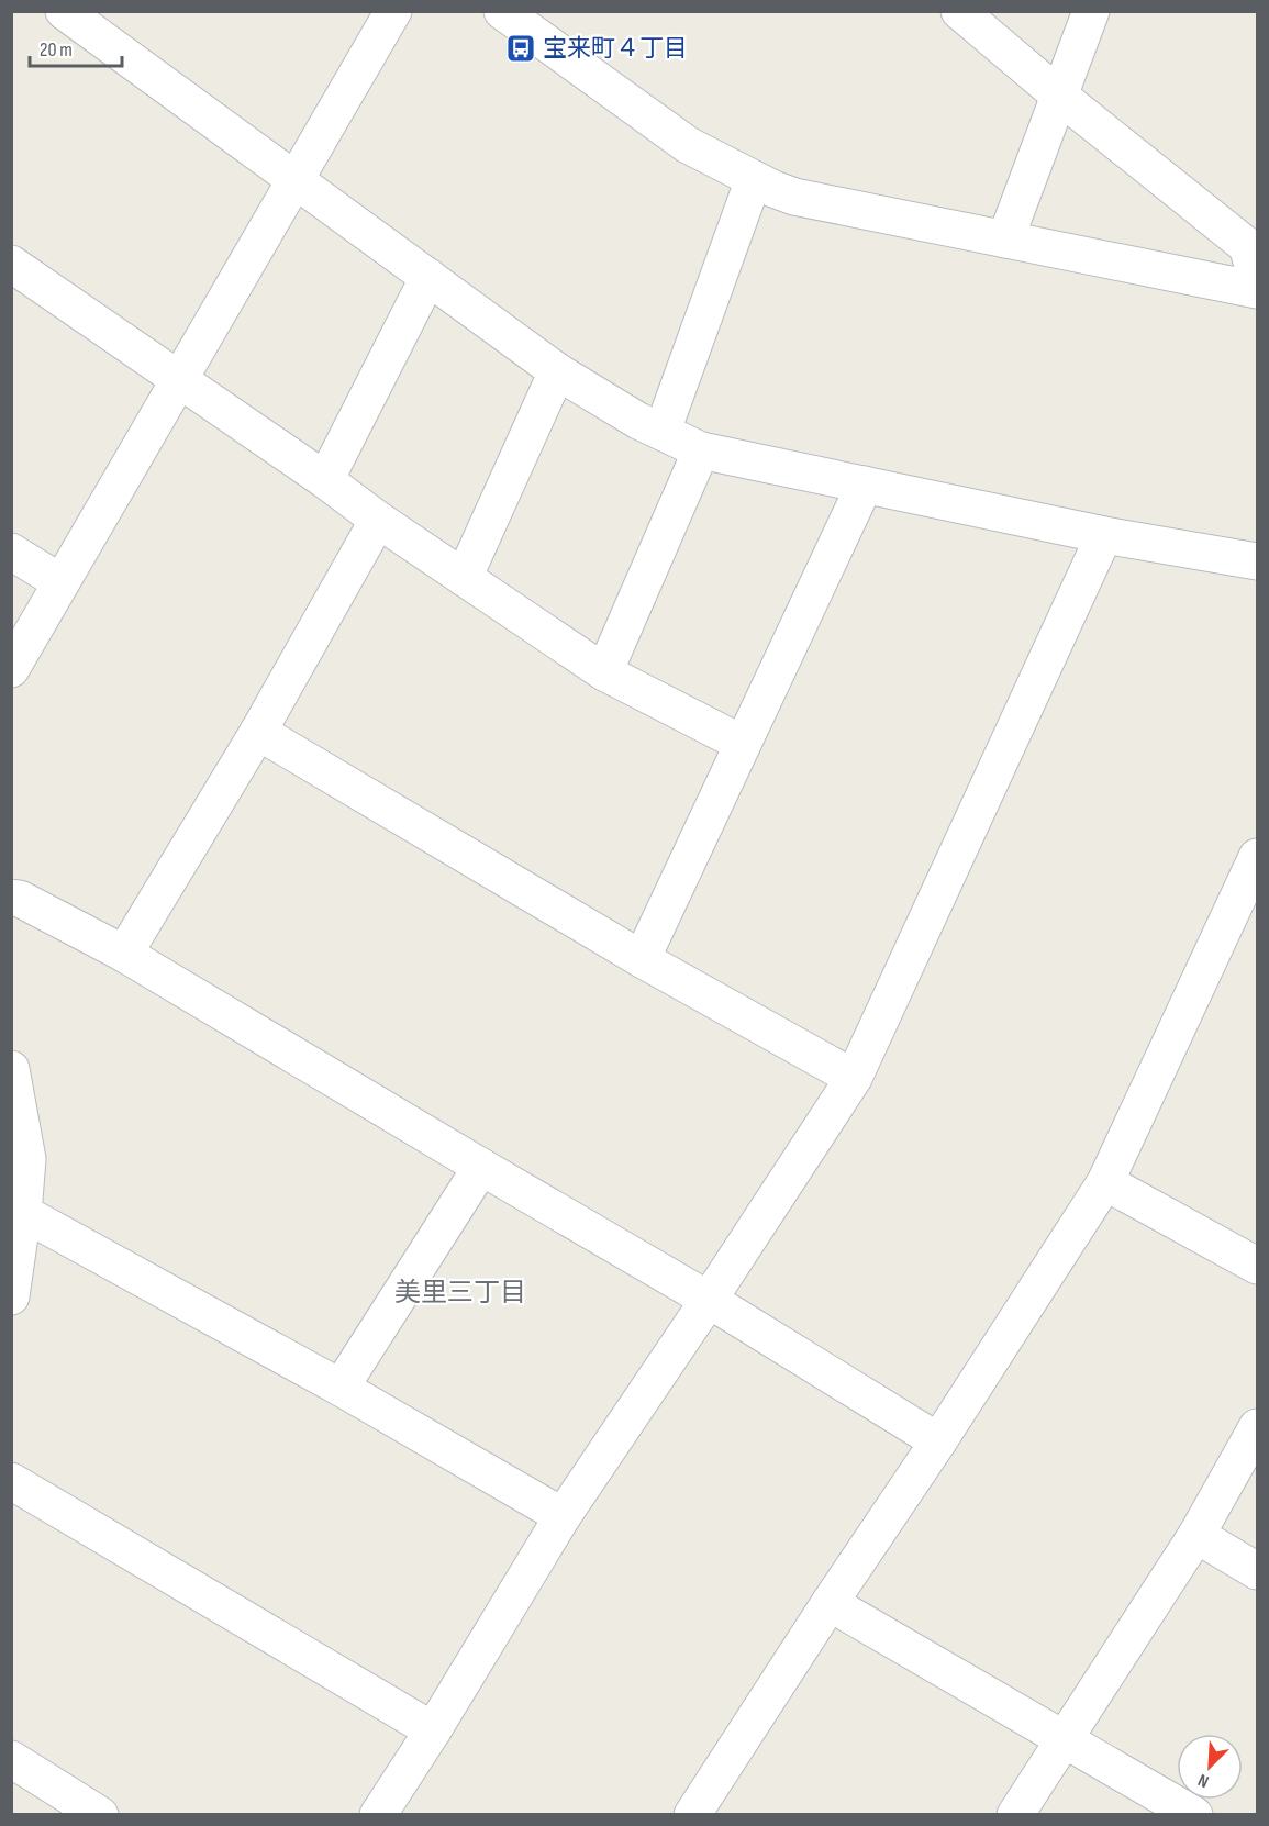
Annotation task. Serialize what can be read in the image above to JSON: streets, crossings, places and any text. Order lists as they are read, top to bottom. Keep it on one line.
{"districts":["美里三丁目"],"places":{"bus stop":["宝来町４丁目"]},"scale_bar":"20 m","north":"bottom left"}
